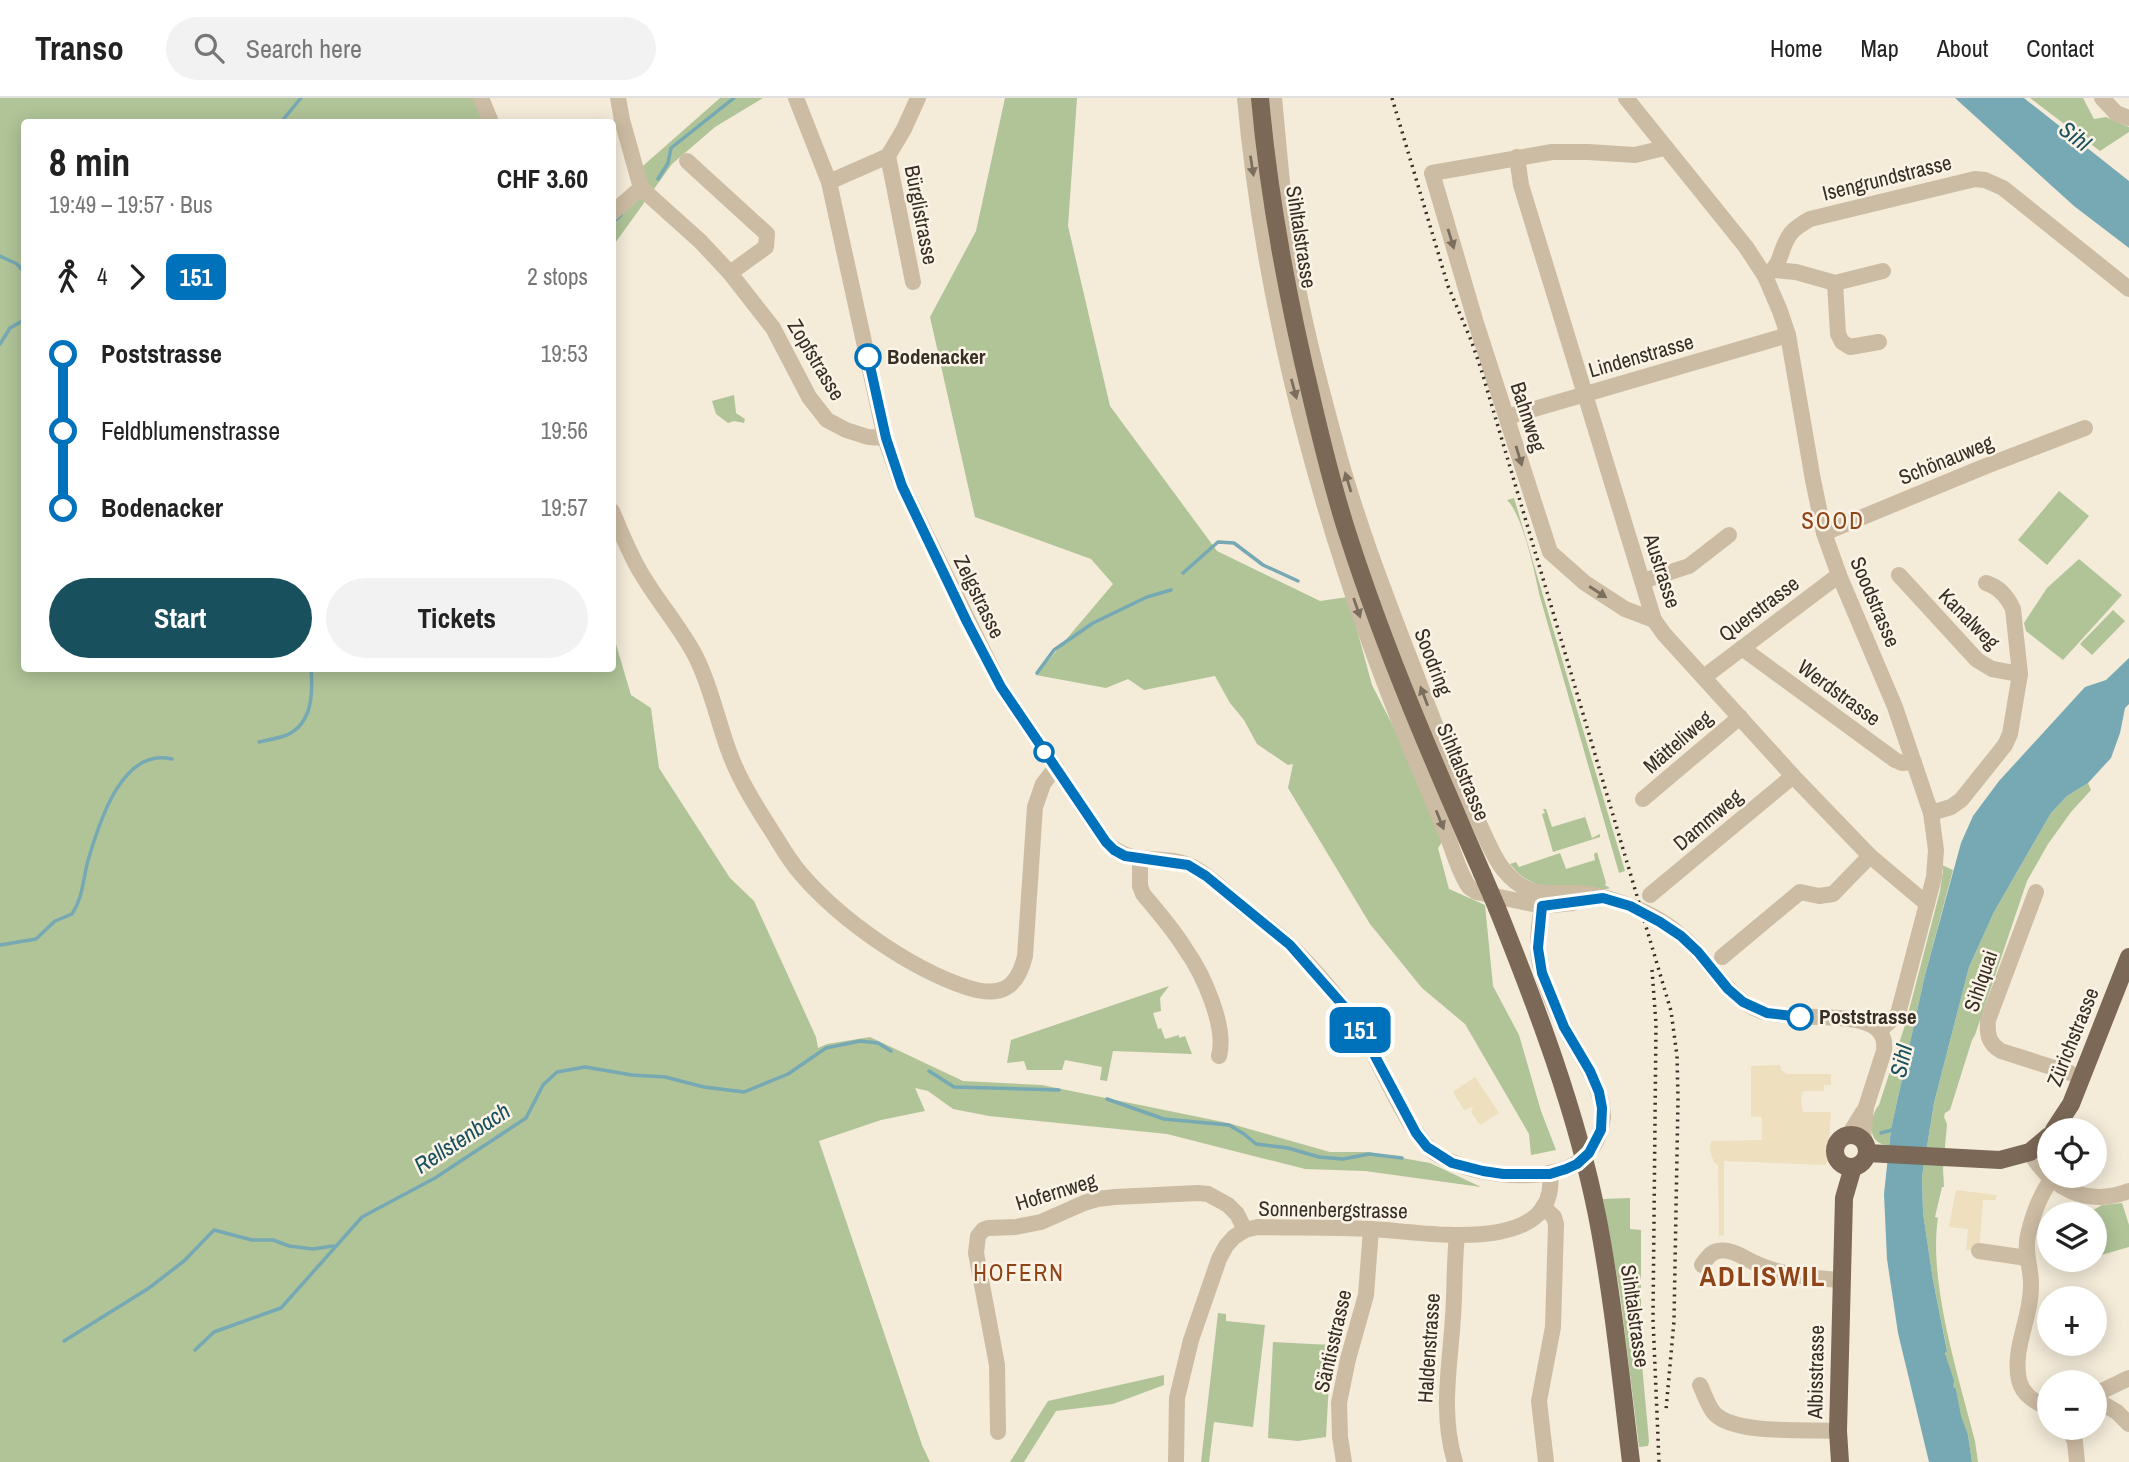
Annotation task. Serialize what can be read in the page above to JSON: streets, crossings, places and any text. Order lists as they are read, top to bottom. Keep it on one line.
{"streets":{"main road":["Sihltalstrasse","Zürichstrasse","Albisstrasse"],"street":["Isengrundstrasse","Bürglistrasse","Lindenstrasse","Zopfstrasse","Bahnweg","Schönauweg","Austrasse","Zelgstrasse","Soodstrasse","Querstrasse","Kanalweg","Soodring","Werdstrasse","Mätteliweg","Dammweg","Sihlquai","Hofernweg","Sonnenbergstrasse","Säntisstrasse","Haldenstrasse"]},"crossings":[["Isengrundstrasse","Soodstrasse"],["Bürglistrasse","Zelgstrasse"],["Lindenstrasse","Bahnweg"],["Lindenstrasse","Austrasse"],["Lindenstrasse","Soodstrasse"],["Zopfstrasse","Zelgstrasse"],["Bahnweg","Austrasse"],["Schönauweg","Soodstrasse"],["Austrasse","Soodstrasse"],["Austrasse","Querstrasse"],["Austrasse","Mätteliweg"],["Austrasse","Dammweg"],["Soodstrasse","Querstrasse"],["Soodstrasse","Kanalweg"],["Soodstrasse","Werdstrasse"],["Querstrasse","Werdstrasse"],["Hofernweg","Sonnenbergstrasse"],["Sonnenbergstrasse","Säntisstrasse"],["Sonnenbergstrasse","Haldenstrasse"]],"districts":["SOOD","HOFERN","ADLISWIL"],"water":["Sihl","Rellstenbach"],"places":["Bodenacker","Poststrasse"],"lines":["bus line 151"],"page":{"header":"Transo","search":"Search here","nav":["Home","Map","About","Contact"],"on_map":"151","heading":["8 min","19:49 – 19:57 · Bus","CHF 3.60"],"legs":["4","151","2 stops"],"list":[{"name":"Poststrasse","value":"19:53"},{"name":"Feldblumenstrasse","value":"19:56"},{"name":"Bodenacker","value":"19:57"}],"buttons":["Start","Tickets"],"map_buttons":["+","−"]}}
